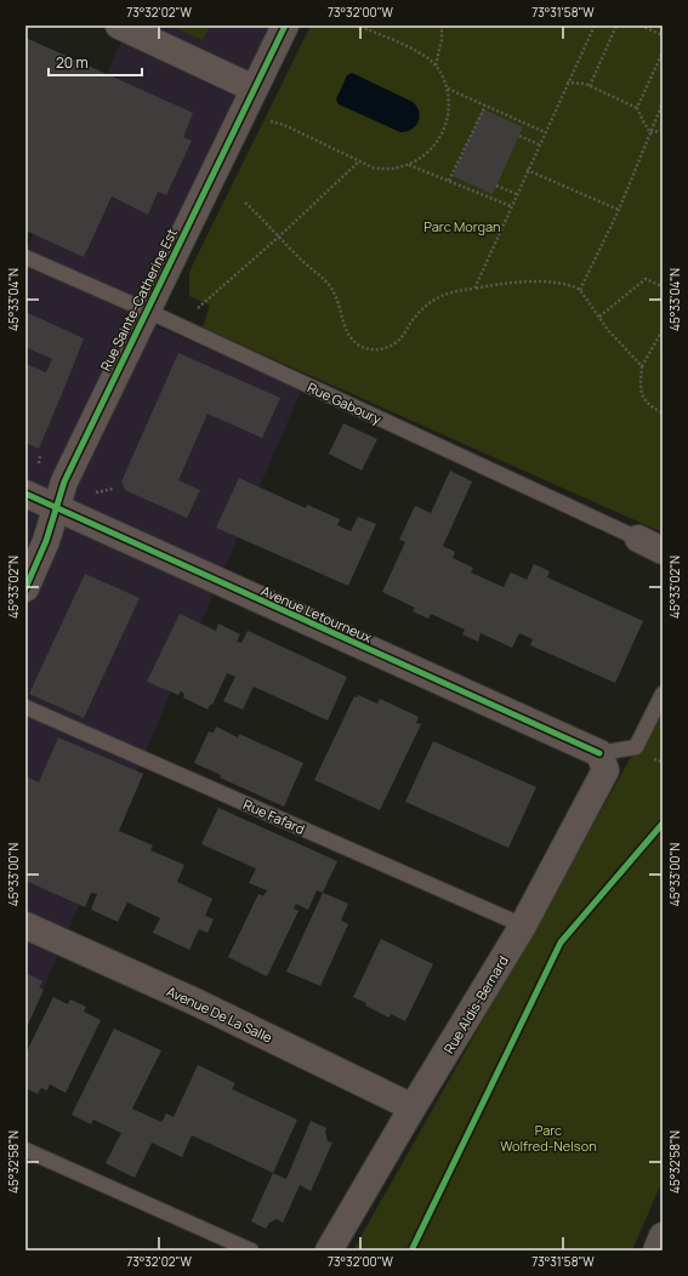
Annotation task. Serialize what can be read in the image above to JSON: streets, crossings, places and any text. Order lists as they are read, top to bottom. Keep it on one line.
{"streets":{"street":["Rue Sainte-Catherine Est","Rue Gaboury","Avenue Letourneux","Rue Aldis-Bernard","Avenue De La Salle"],"lane":["Rue Fafard"]},"crossings":[["Rue Sainte-Catherine Est","Rue Gaboury"],["Rue Sainte-Catherine Est","Avenue Letourneux"],["Avenue Letourneux","Rue Aldis-Bernard"],["Rue Fafard","Rue Aldis-Bernard"],["Rue Aldis-Bernard","Avenue De La Salle"]],"parks":["Parc Morgan","Parc Wolfred-Nelson"],"scale_bar":"20 m","coordinates":["73°32'02\"W","73°32'00\"W","73°31'58\"W","45°33'04\"N","45°33'02\"N","45°33'00\"N","45°32'58\"N"]}
